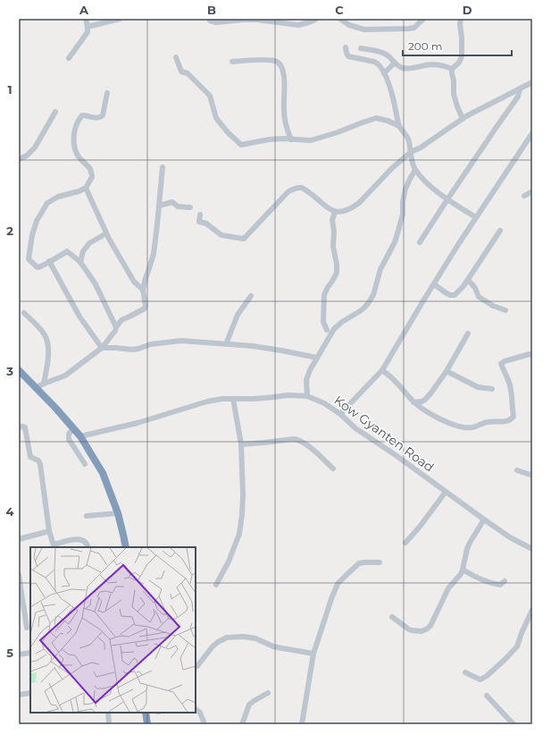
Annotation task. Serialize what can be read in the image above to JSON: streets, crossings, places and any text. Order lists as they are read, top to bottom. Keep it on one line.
{"streets":{"street":["Kow Gyanten Road"]},"scale_bar":"200 m","grid":{"columns":["A","B","C","D"],"rows":["1","2","3","4","5"]}}
